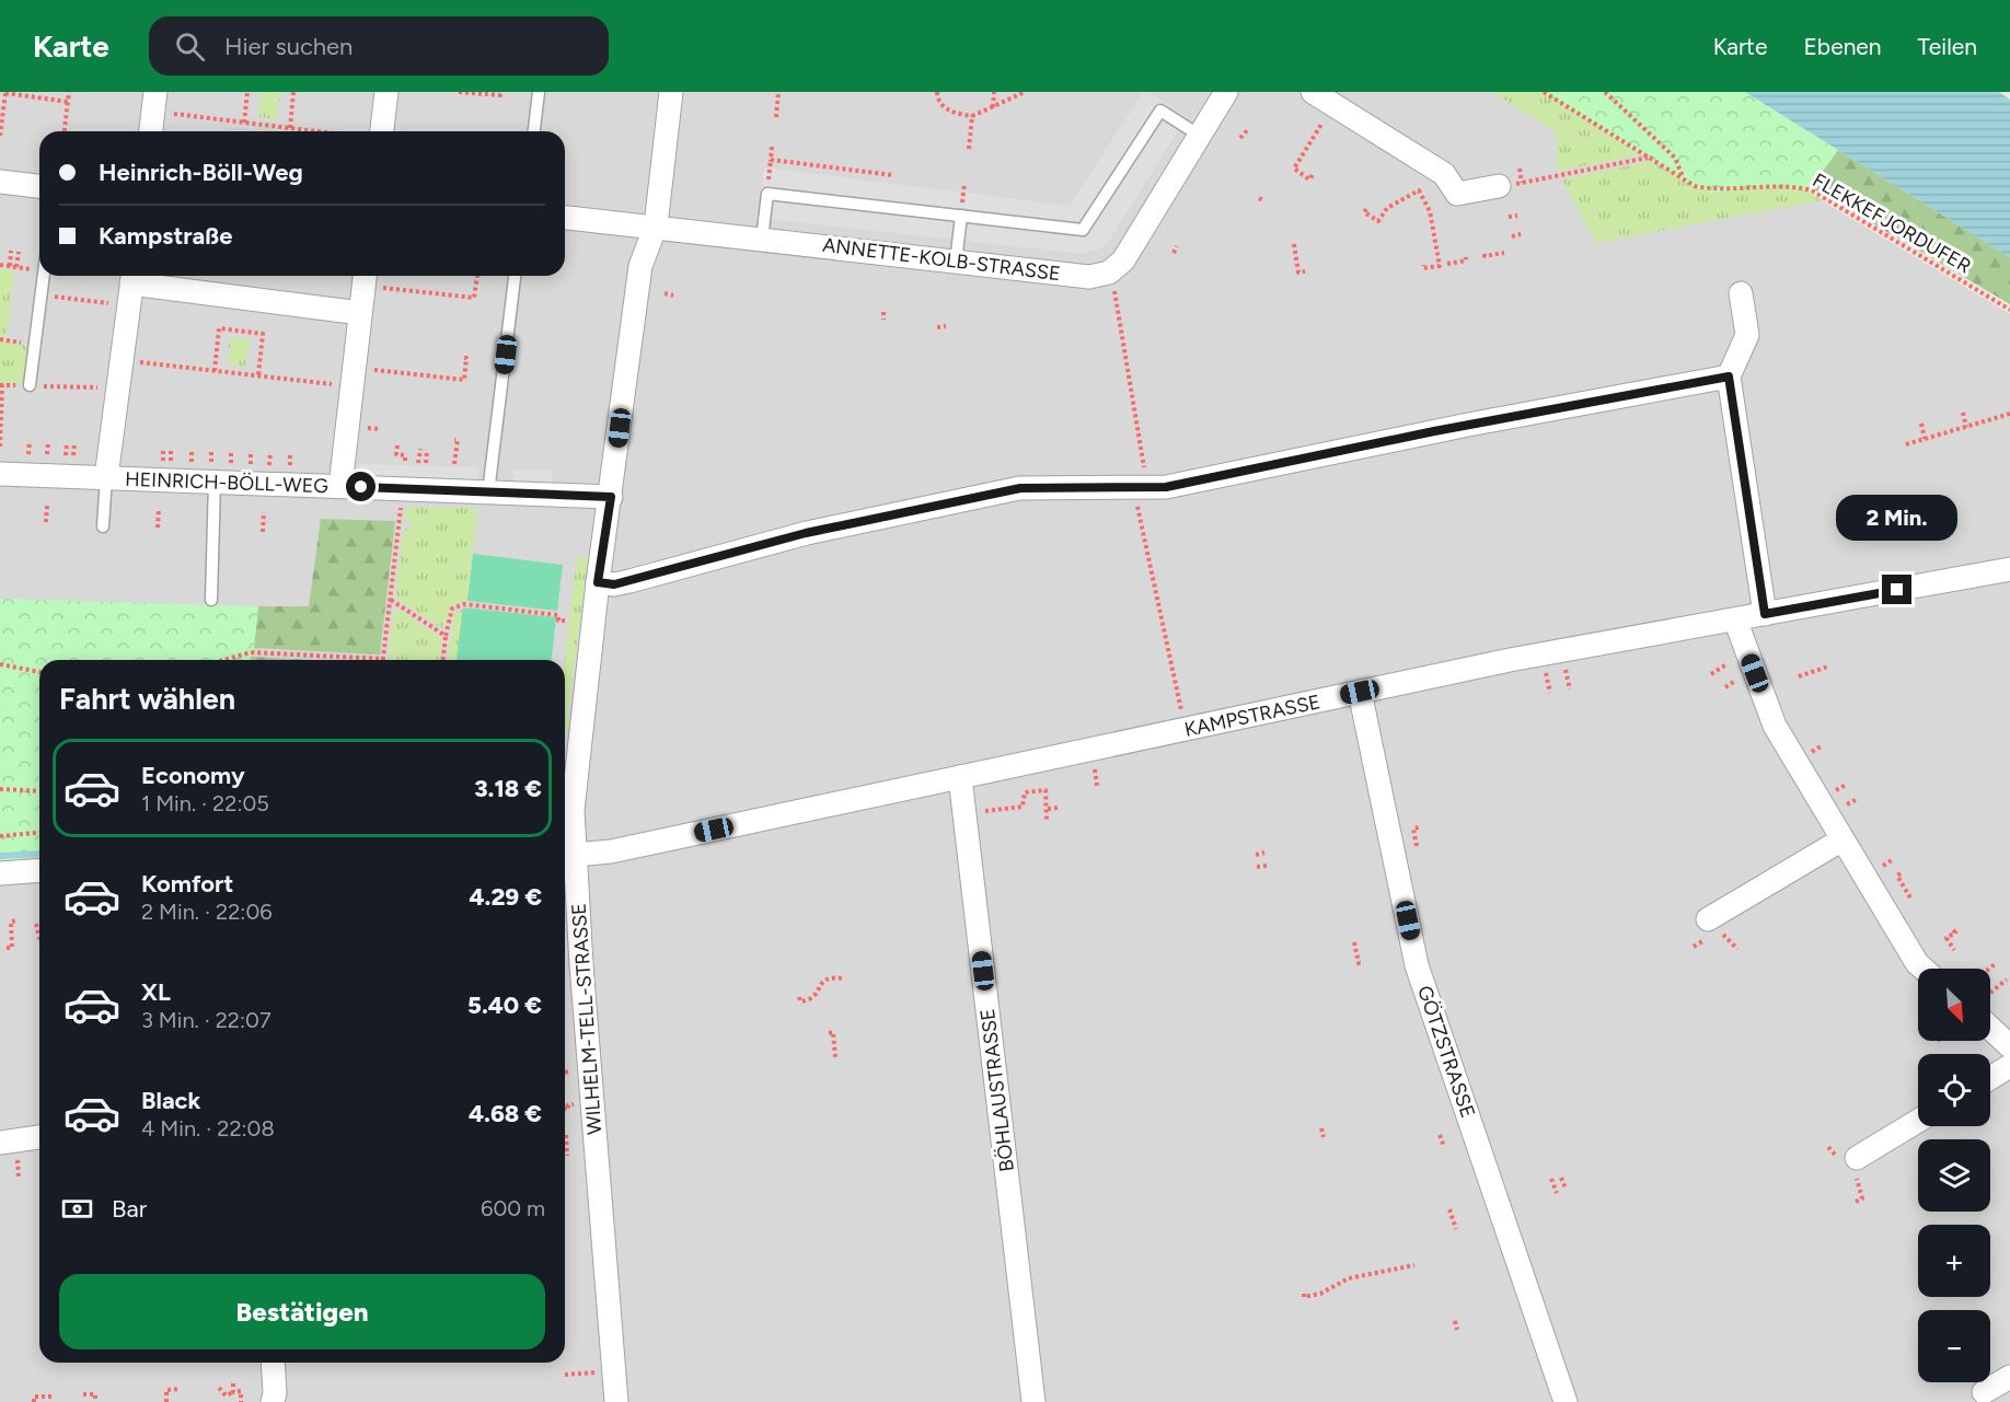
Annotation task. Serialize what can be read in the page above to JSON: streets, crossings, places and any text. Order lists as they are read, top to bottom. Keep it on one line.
{"streets":{"street":["ANNETTE-KOLB-STRASSE","HEINRICH-BÖLL-WEG","KAMPSTRASSE","WILHELM-TELL-STRASSE","GÖTZSTRASSE","BÖHLAUSTRASSE"],"path":["FLEKKEFJORDUFER"]},"crossings":[["ANNETTE-KOLB-STRASSE","WILHELM-TELL-STRASSE"],["HEINRICH-BÖLL-WEG","WILHELM-TELL-STRASSE"],["KAMPSTRASSE","WILHELM-TELL-STRASSE"],["KAMPSTRASSE","GÖTZSTRASSE"],["KAMPSTRASSE","BÖHLAUSTRASSE"]],"north":"bottom right","page":{"header":"Karte","search":"Hier suchen","nav":["Karte","Ebenen","Teilen"],"banner":["Heinrich-Böll-Weg","Kampstraße"],"bubble":"2 Min.","heading":"Fahrt wählen","list":[{"name":"Economy","note":"1 Min. · 22:05","value":"3.18 €"},{"name":"Komfort","note":"2 Min. · 22:06","value":"4.29 €"},{"name":"XL","note":"3 Min. · 22:07","value":"5.40 €"},{"name":"Black","note":"4 Min. · 22:08","value":"4.68 €"}],"map_buttons":["+","−"],"pay":["Bar","600 m"],"buttons":"Bestätigen"}}
